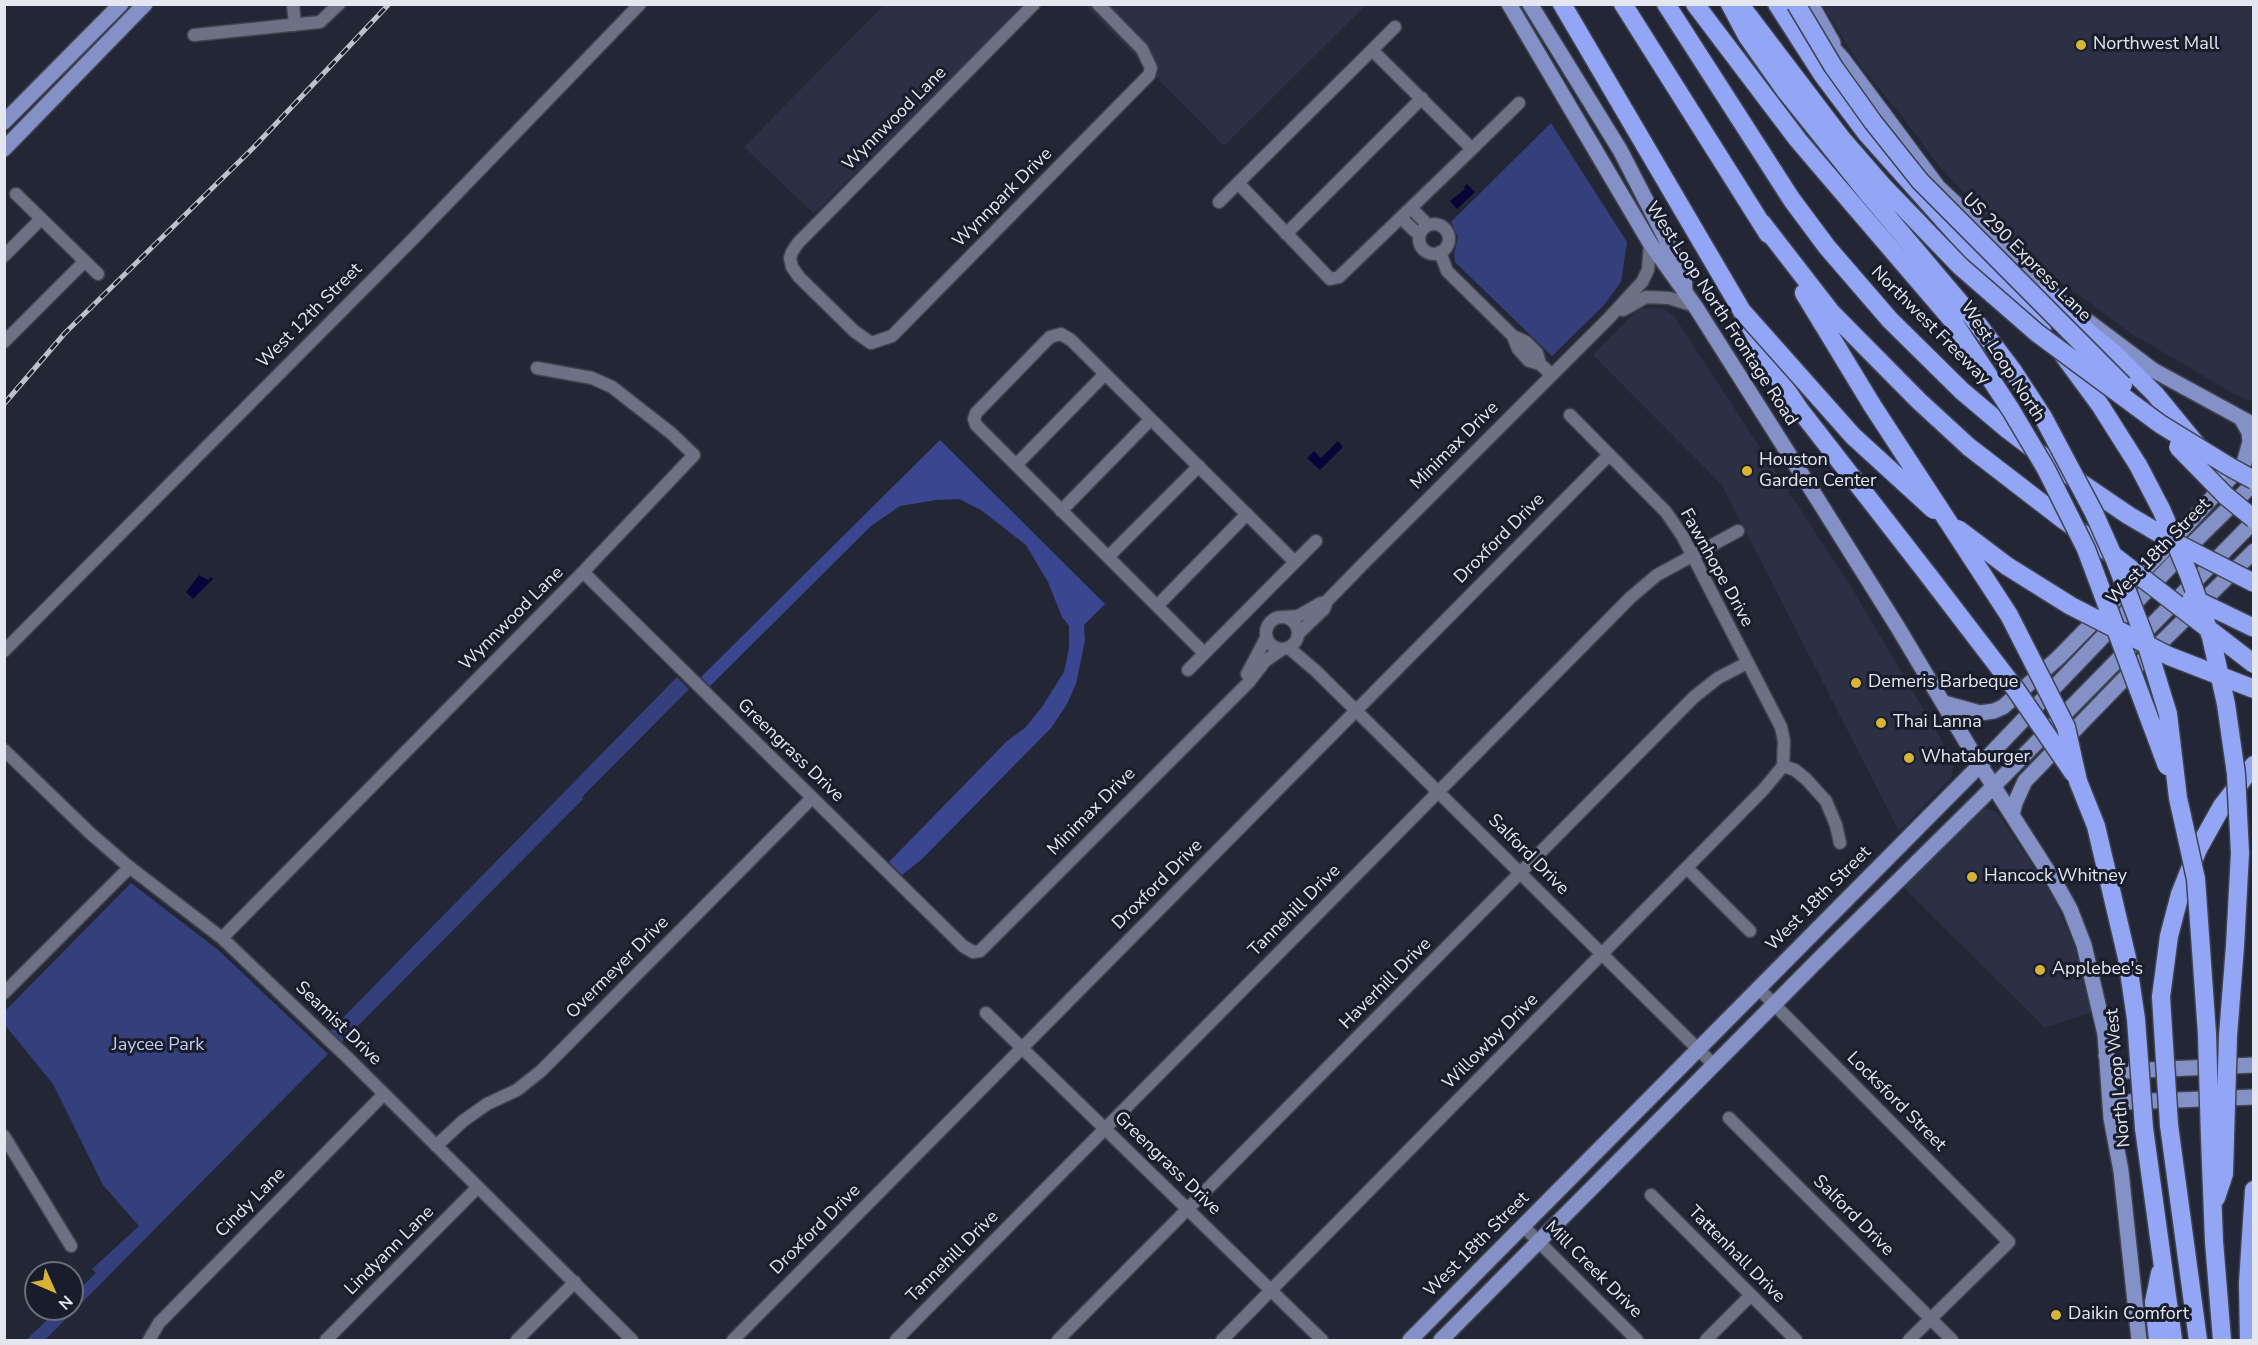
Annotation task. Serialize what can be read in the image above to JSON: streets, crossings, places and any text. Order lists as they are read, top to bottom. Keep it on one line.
{"streets":{"highway":["US 290 Express Lane","Northwest Freeway","West Loop North","North Loop West"],"main road":["West Loop North Frontage Road","West 18th Street"],"street":["Wynnwood Lane","Wynnpark Drive","West 12th Street","Minimax Drive","Droxford Drive","Fawnhope Drive","Greengrass Drive","Salford Drive","Tannehill Drive","Overmeyer Drive","Haverhill Drive","Seamist Drive","Willowby Drive","Locksford Street","Cindy Lane","Lindyann Lane","Tattenhall Drive","Mill Creek Drive"]},"crossings":[["Wynnwood Lane","Wynnpark Drive"],["Wynnwood Lane","Greengrass Drive"],["Wynnwood Lane","Seamist Drive"],["West Loop North Frontage Road","Minimax Drive"],["West Loop North Frontage Road","West 18th Street"],["Minimax Drive","Greengrass Drive"],["Minimax Drive","Salford Drive"],["Droxford Drive","Fawnhope Drive"],["Droxford Drive","Greengrass Drive"],["Droxford Drive","Salford Drive"],["West 18th Street","Salford Drive"],["West 18th Street","Locksford Street"],["West 18th Street","Mill Creek Drive"],["Fawnhope Drive","Tannehill Drive"],["Fawnhope Drive","Haverhill Drive"],["Fawnhope Drive","Willowby Drive"],["Greengrass Drive","Tannehill Drive"],["Greengrass Drive","Overmeyer Drive"],["Greengrass Drive","Haverhill Drive"],["Greengrass Drive","Willowby Drive"],["Salford Drive","Tannehill Drive"],["Salford Drive","Haverhill Drive"],["Salford Drive","Willowby Drive"],["Salford Drive","Locksford Street"],["Overmeyer Drive","Seamist Drive"],["Seamist Drive","Cindy Lane"],["Seamist Drive","Lindyann Lane"]],"parks":["Jaycee Park"],"places":["Northwest Mall","Houston Garden Center","Demeris Barbeque","Thai Lanna","Whataburger","Hancock Whitney","Applebee's","Daikin Comfort"],"north":"bottom right"}
